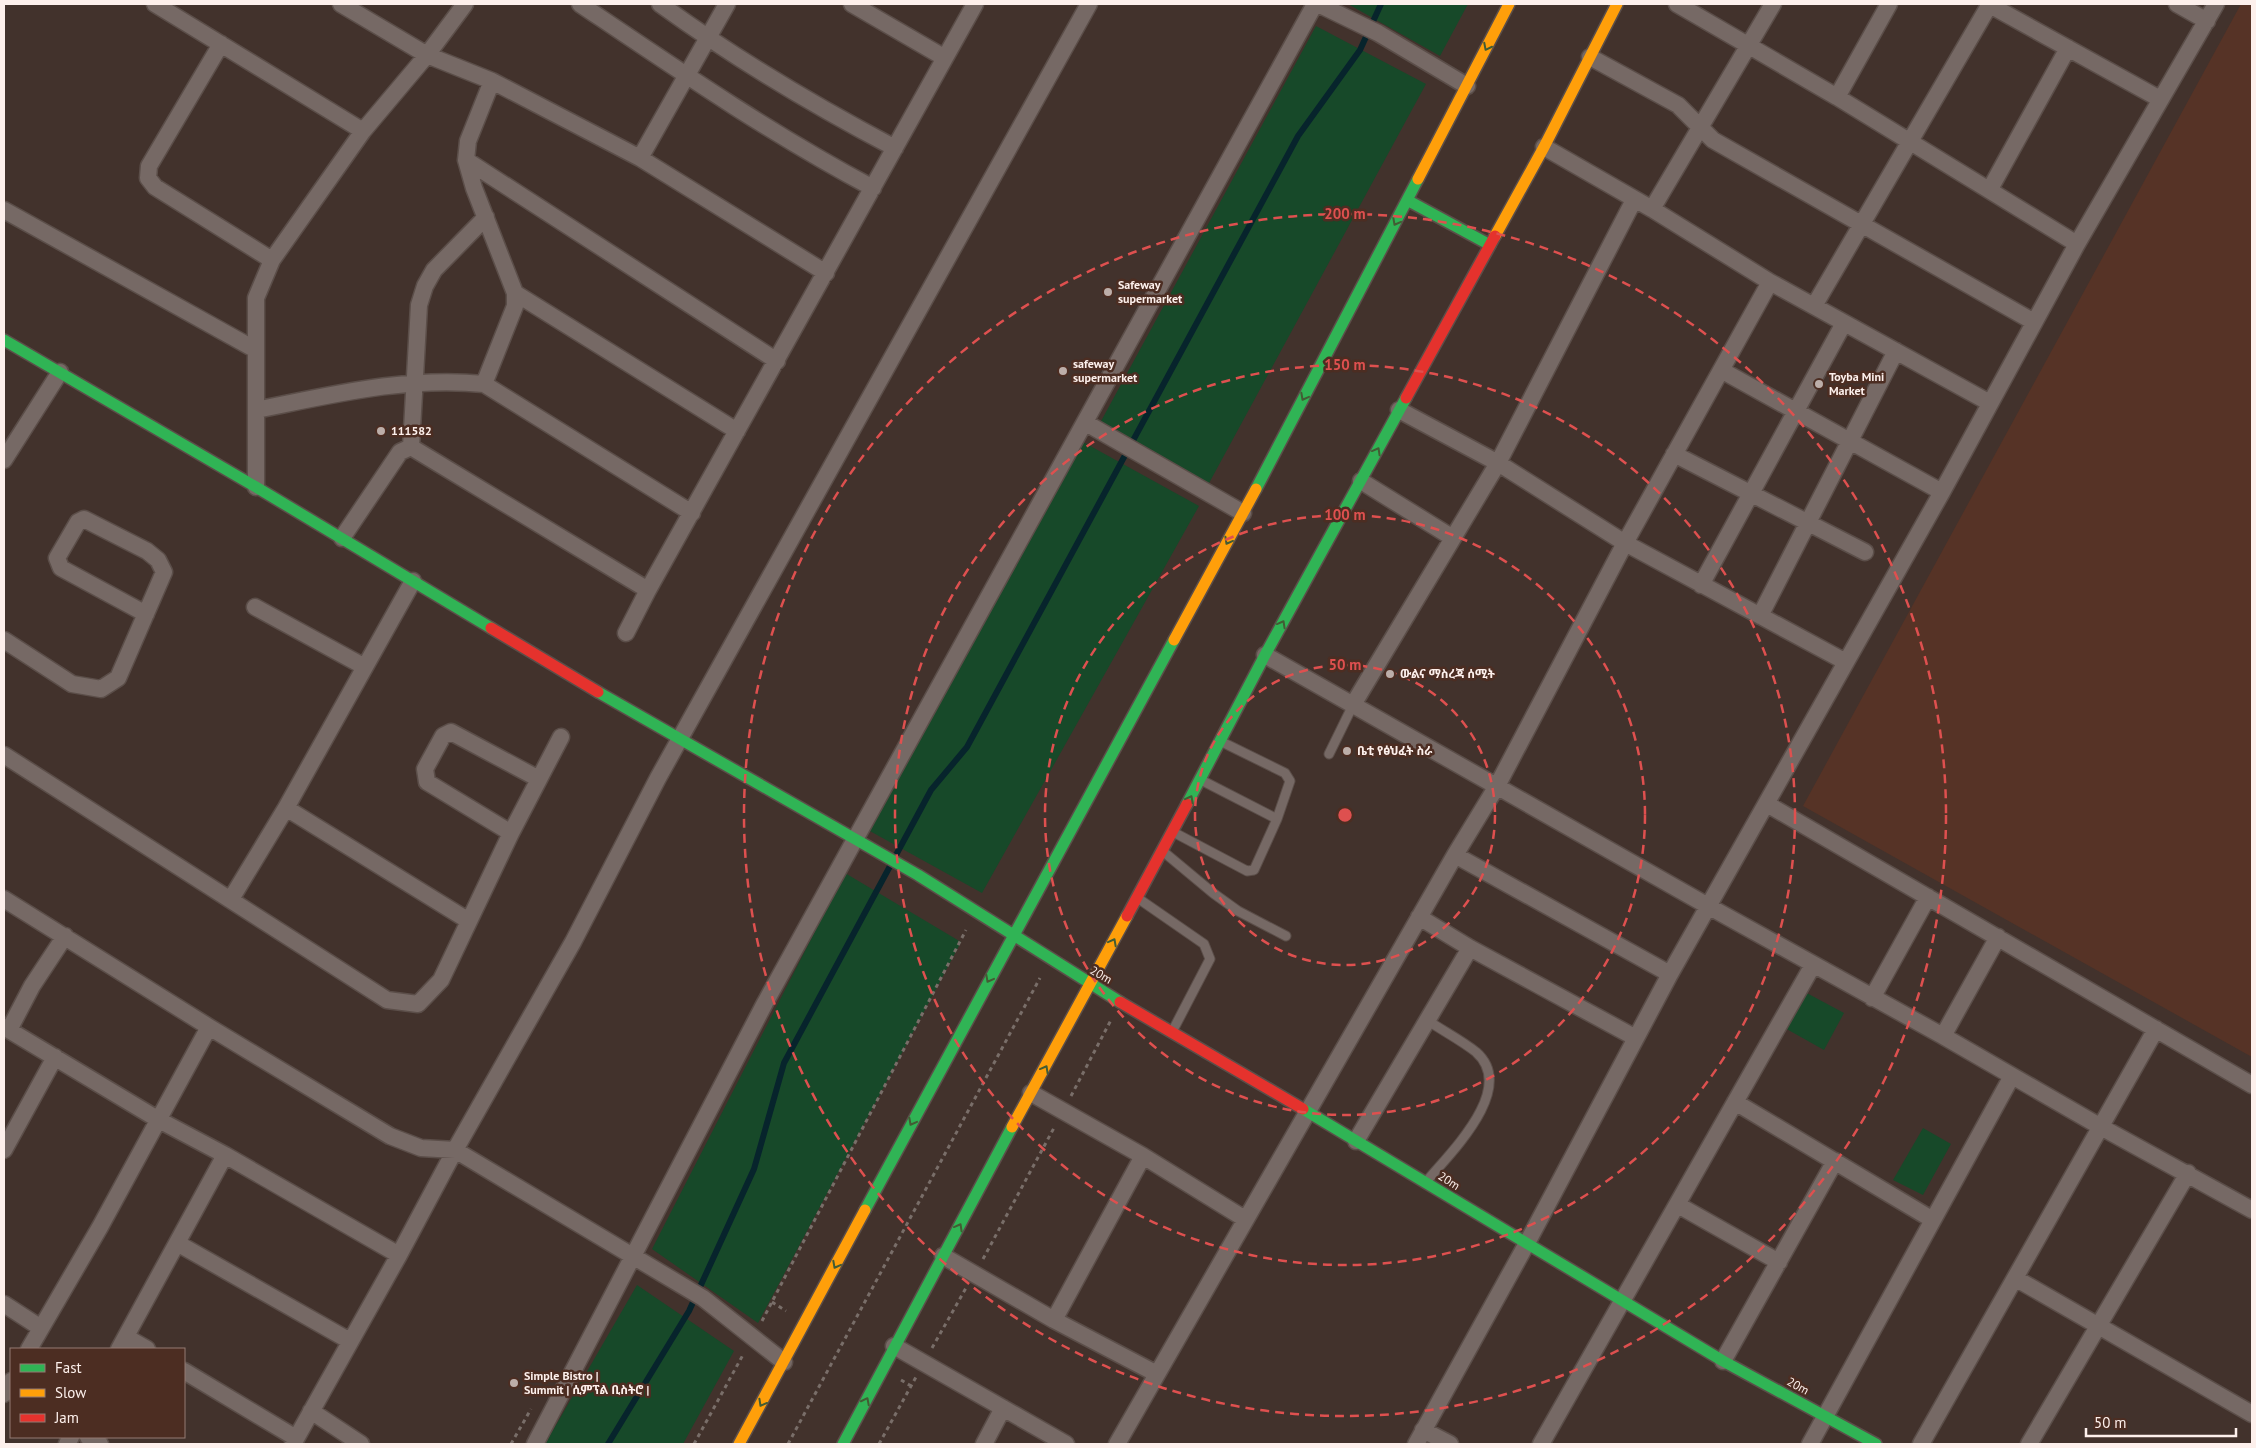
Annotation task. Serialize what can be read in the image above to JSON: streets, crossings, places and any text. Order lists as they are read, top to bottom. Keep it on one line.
{"streets":{"main road":["20m"]},"places":["Safeway supermarket","safeway supermarket","Toyba Mini Market","111582","ውልና ማስረጃ ሰሚት","ቤቲ የፅህፈት ስራ","Simple Bistro | Summit | ሲምፕል ቢስትሮ |"],"legend":["Fast","Slow","Jam"],"scale_bar":"50 m","rings":["200 m","150 m","100 m","50 m"]}
